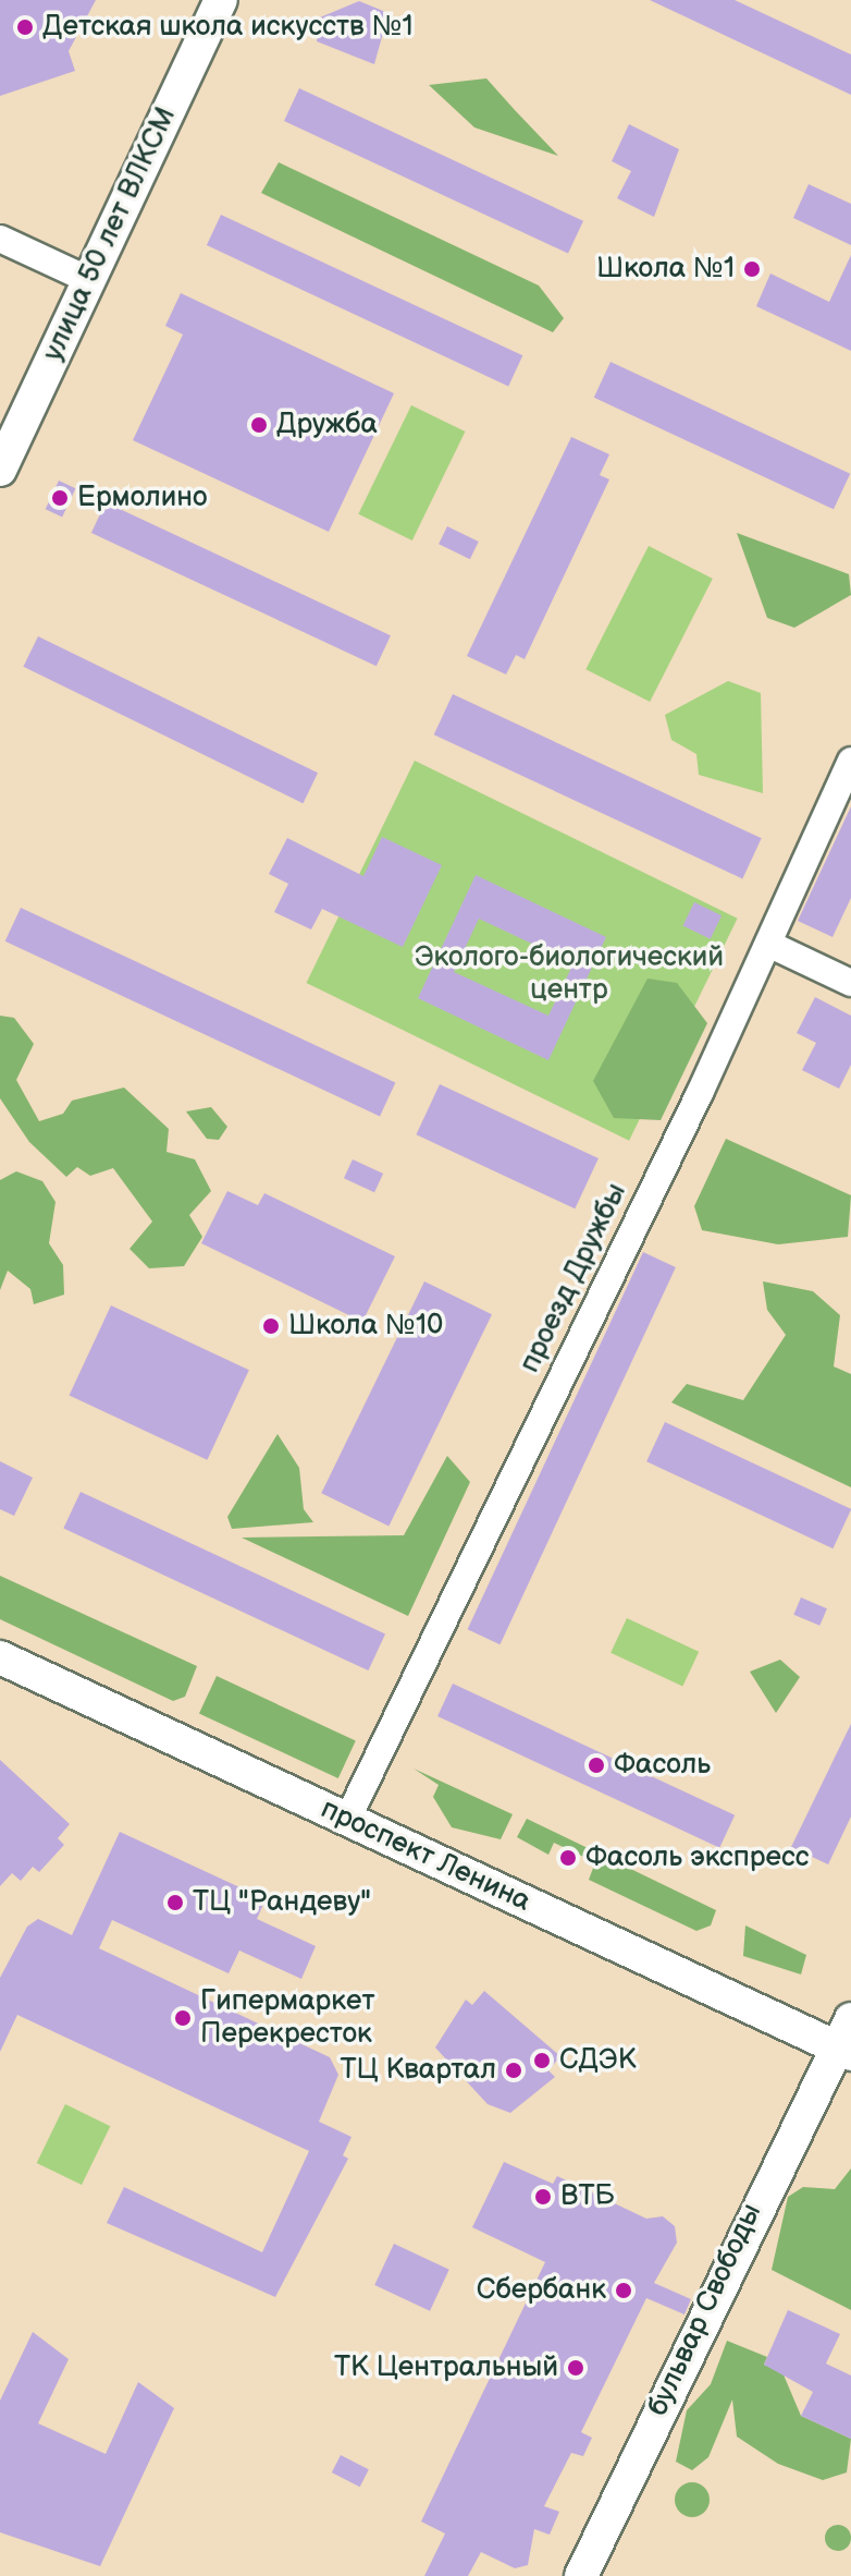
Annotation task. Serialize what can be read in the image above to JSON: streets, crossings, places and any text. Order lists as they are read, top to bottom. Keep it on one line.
{"streets":{"main road":["улица 50 лет ВЛКСМ","проспект Ленина","бульвар Свободы"],"street":["проезд Дружбы"]},"crossings":[["проезд Дружбы","проспект Ленина"],["проспект Ленина","бульвар Свободы"]],"parks":["Эколого-биологический центр"],"places":["Детская школа искусств №1","Школа №1","Дружба","Ермолино","Школа №10","Фасоль","Фасоль экспресс","ТЦ \"Рандеву\"","Гипермаркет Перекресток","СДЭК","ТЦ Квартал","ВТБ","Сбербанк","ТК Центральный"]}
